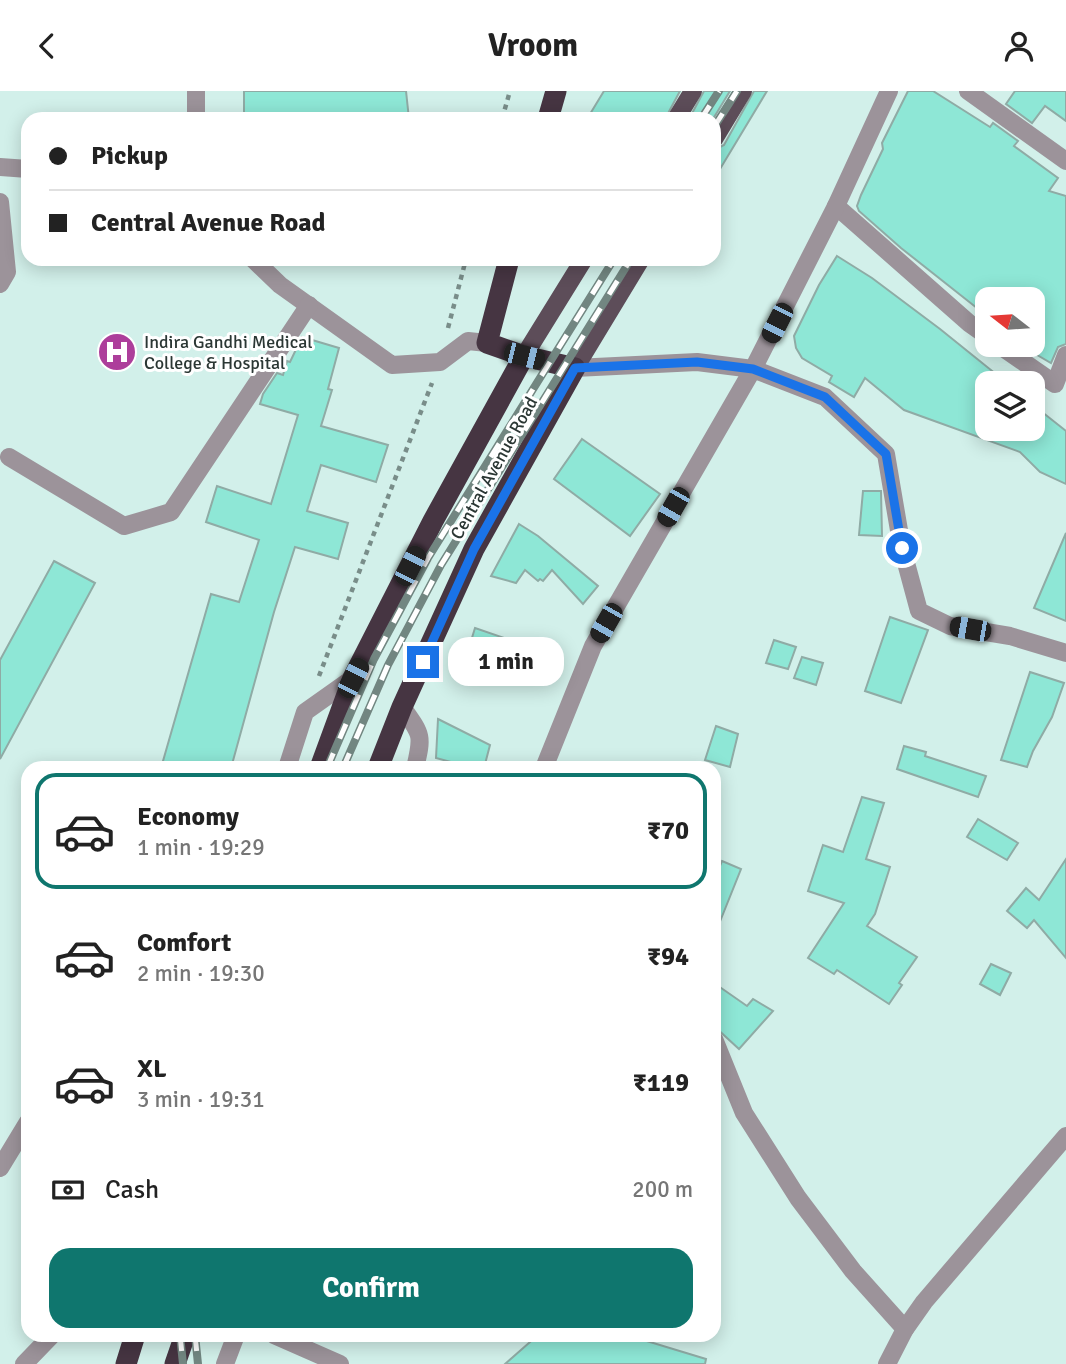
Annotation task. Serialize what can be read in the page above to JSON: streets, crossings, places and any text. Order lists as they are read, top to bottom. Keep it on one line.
{"streets":{"highway":["Central Avenue Road"]},"places":{"hospital":["Indira Gandhi Medical College & Hospital"]},"north":"left","page":{"header":"Vroom","banner":["Pickup","Central Avenue Road"],"bubble":"1 min","list":[{"name":"Economy","note":"1 min · 19:29","value":"₹70"},{"name":"Comfort","note":"2 min · 19:30","value":"₹94"},{"name":"XL","note":"3 min · 19:31","value":"₹119"}],"pay":["Cash","200 m"],"buttons":"Confirm"}}
